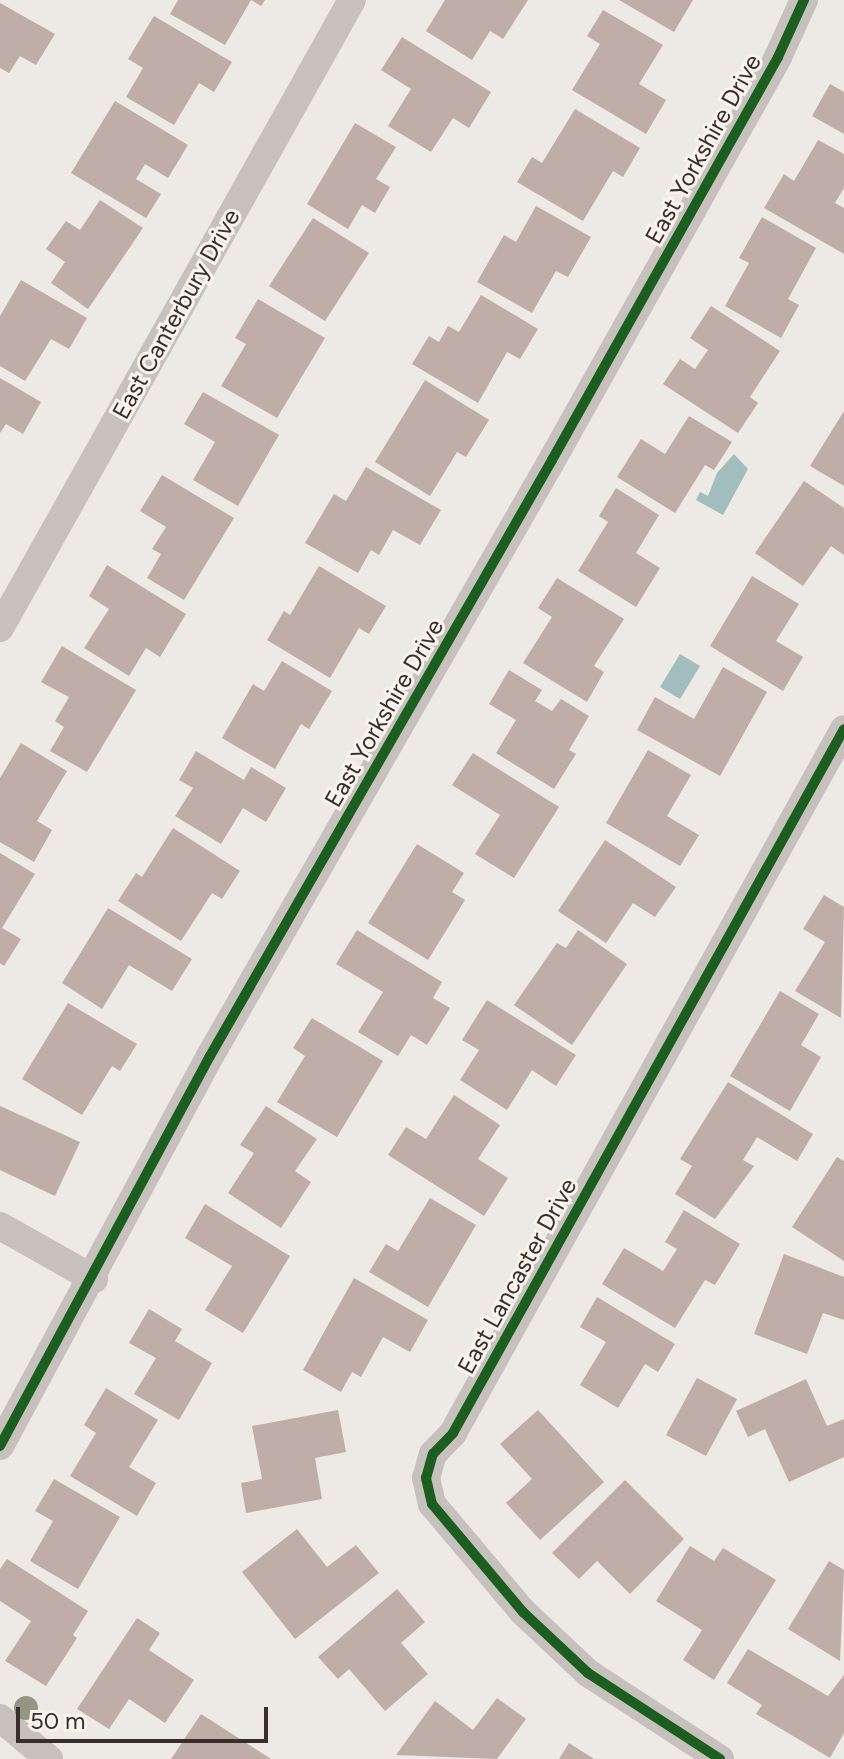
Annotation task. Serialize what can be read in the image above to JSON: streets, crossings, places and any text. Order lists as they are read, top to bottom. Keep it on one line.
{"streets":{"street":["East Yorkshire Drive","East Canterbury Drive","East Lancaster Drive"]},"scale_bar":"50 m"}
